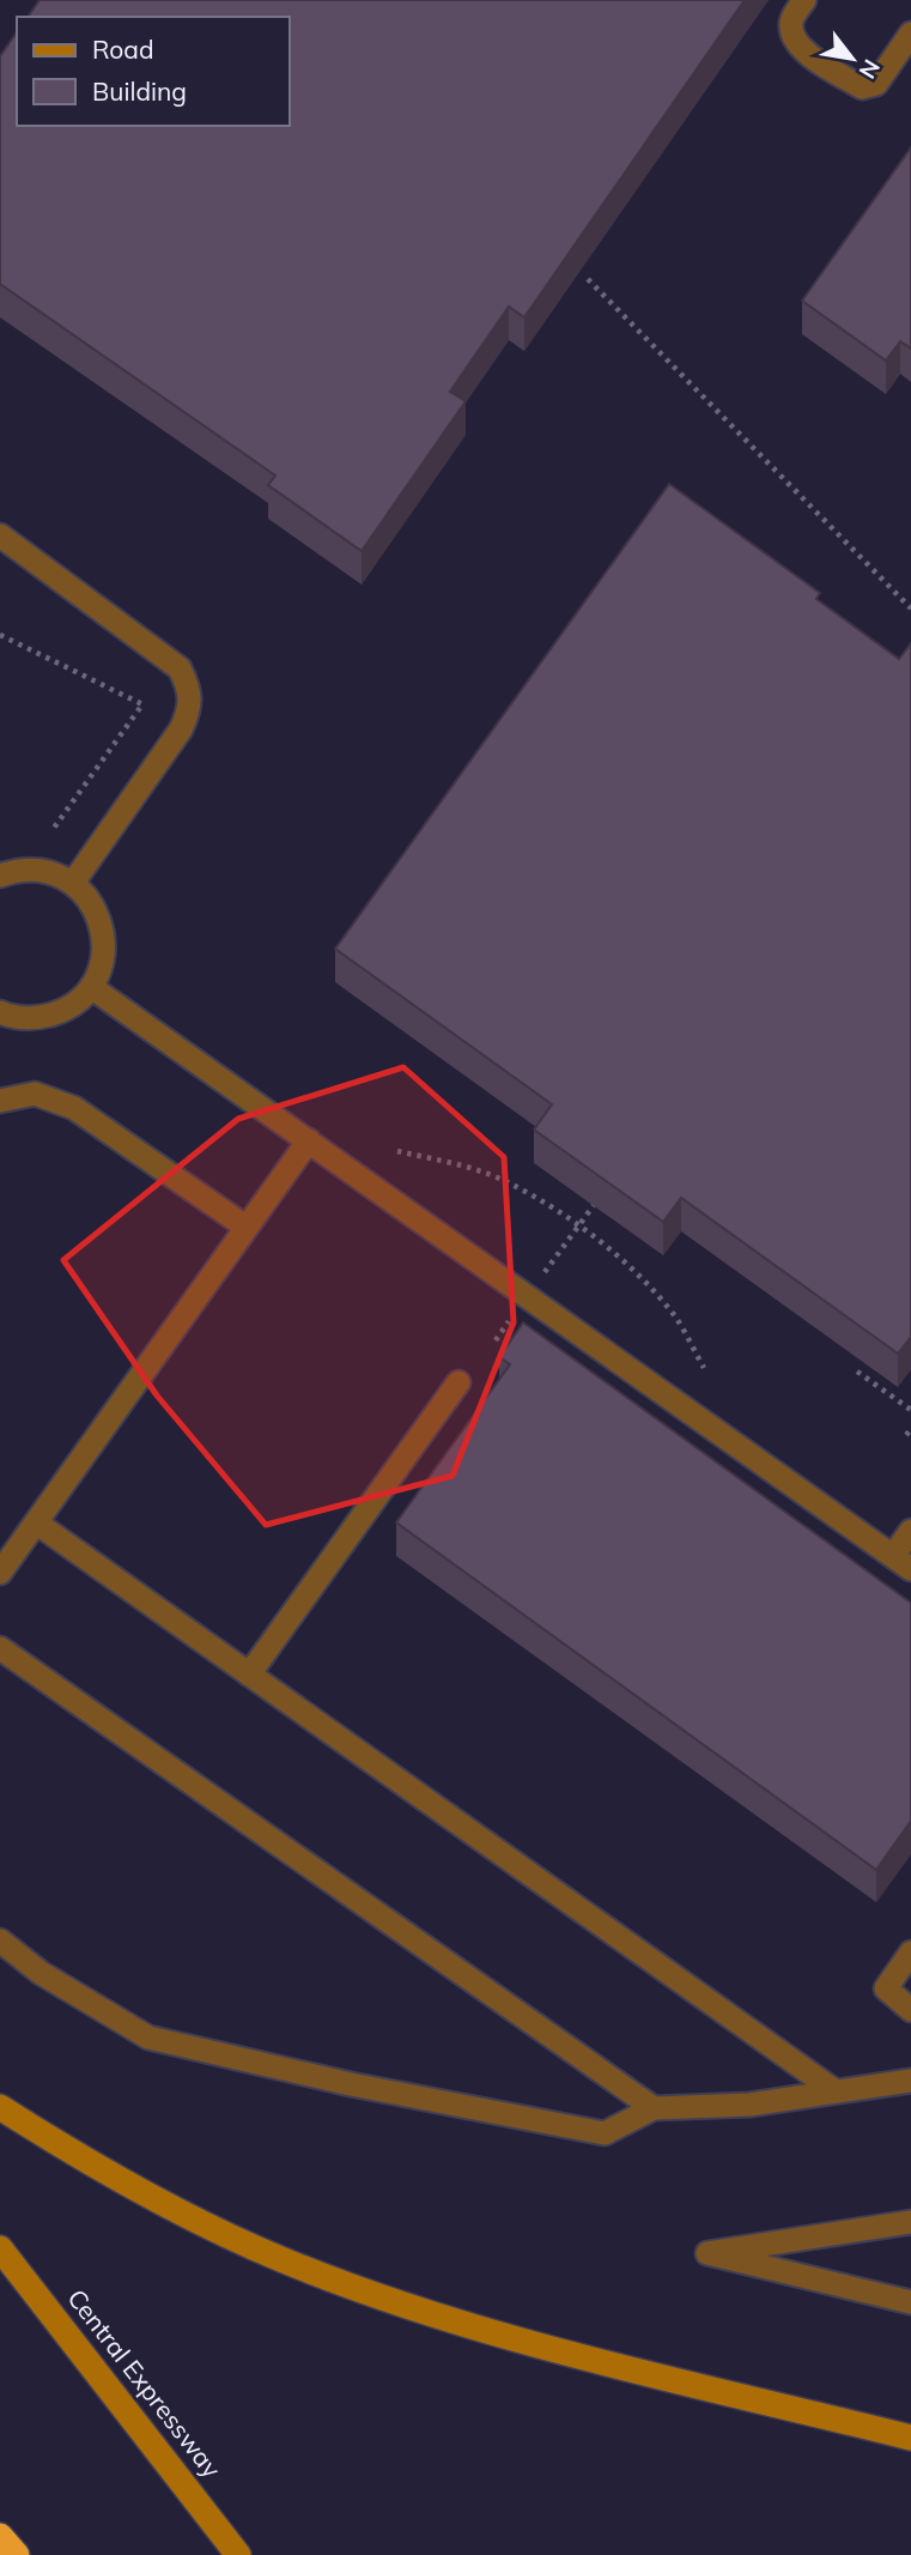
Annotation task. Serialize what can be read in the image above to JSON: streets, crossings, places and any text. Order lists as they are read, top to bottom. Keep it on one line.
{"streets":{"main road":["Central Expressway"]},"legend":["Road","Building"],"north":"bottom right"}
